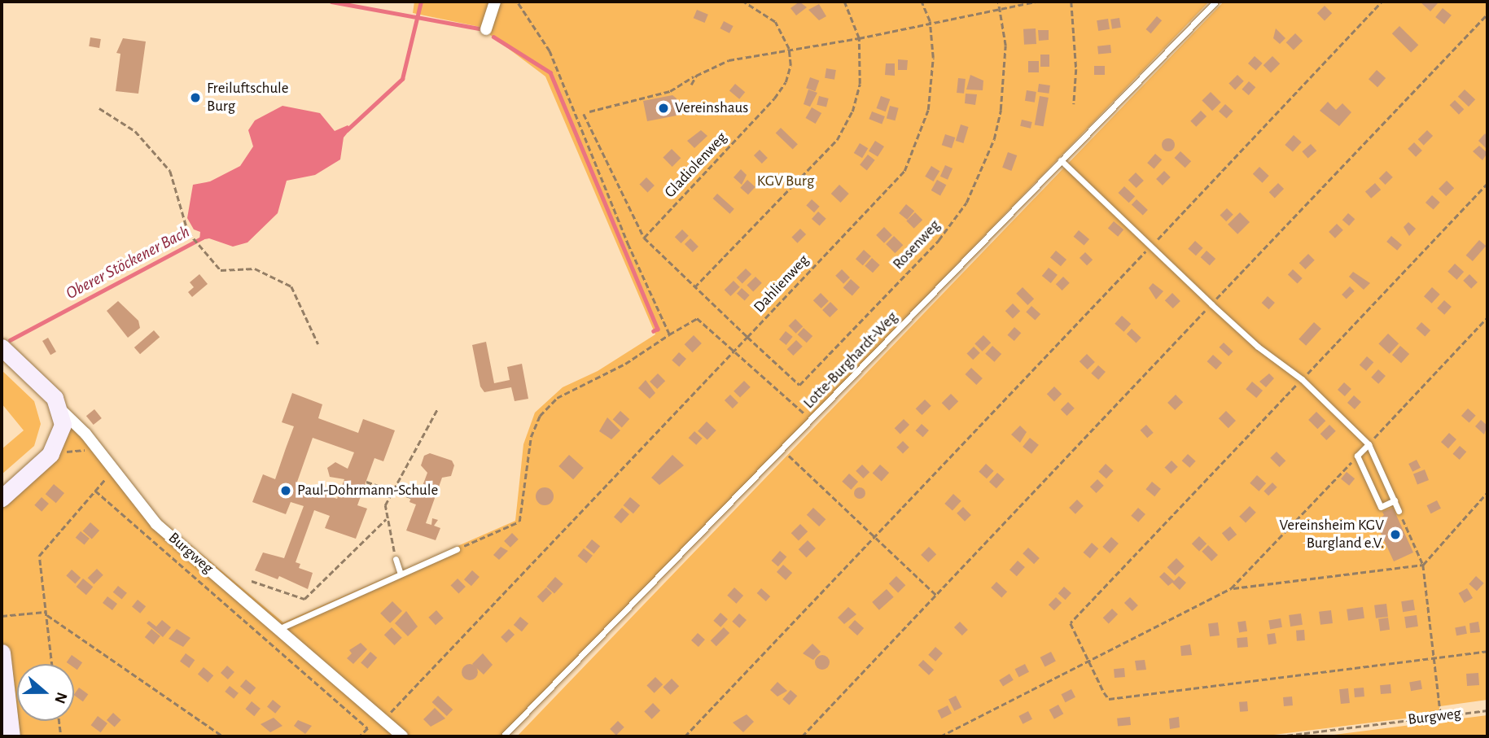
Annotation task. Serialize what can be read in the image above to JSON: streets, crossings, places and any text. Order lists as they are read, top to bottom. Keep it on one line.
{"streets":{"street":["Burgweg"],"lane":["Lotte-Burghardt-Weg"],"path":["Gladiolenweg","Rosenweg","Dahlienweg"]},"crossings":[["Rosenweg","Dahlienweg"]],"water":["Oberer Stöckener Bach"],"parks":["KGV Burg"],"places":["Freiluftschule Burg","Vereinshaus","Paul-Dohrmann-Schule","Vereinsheim KGV Burgland e.V."],"north":"right"}
